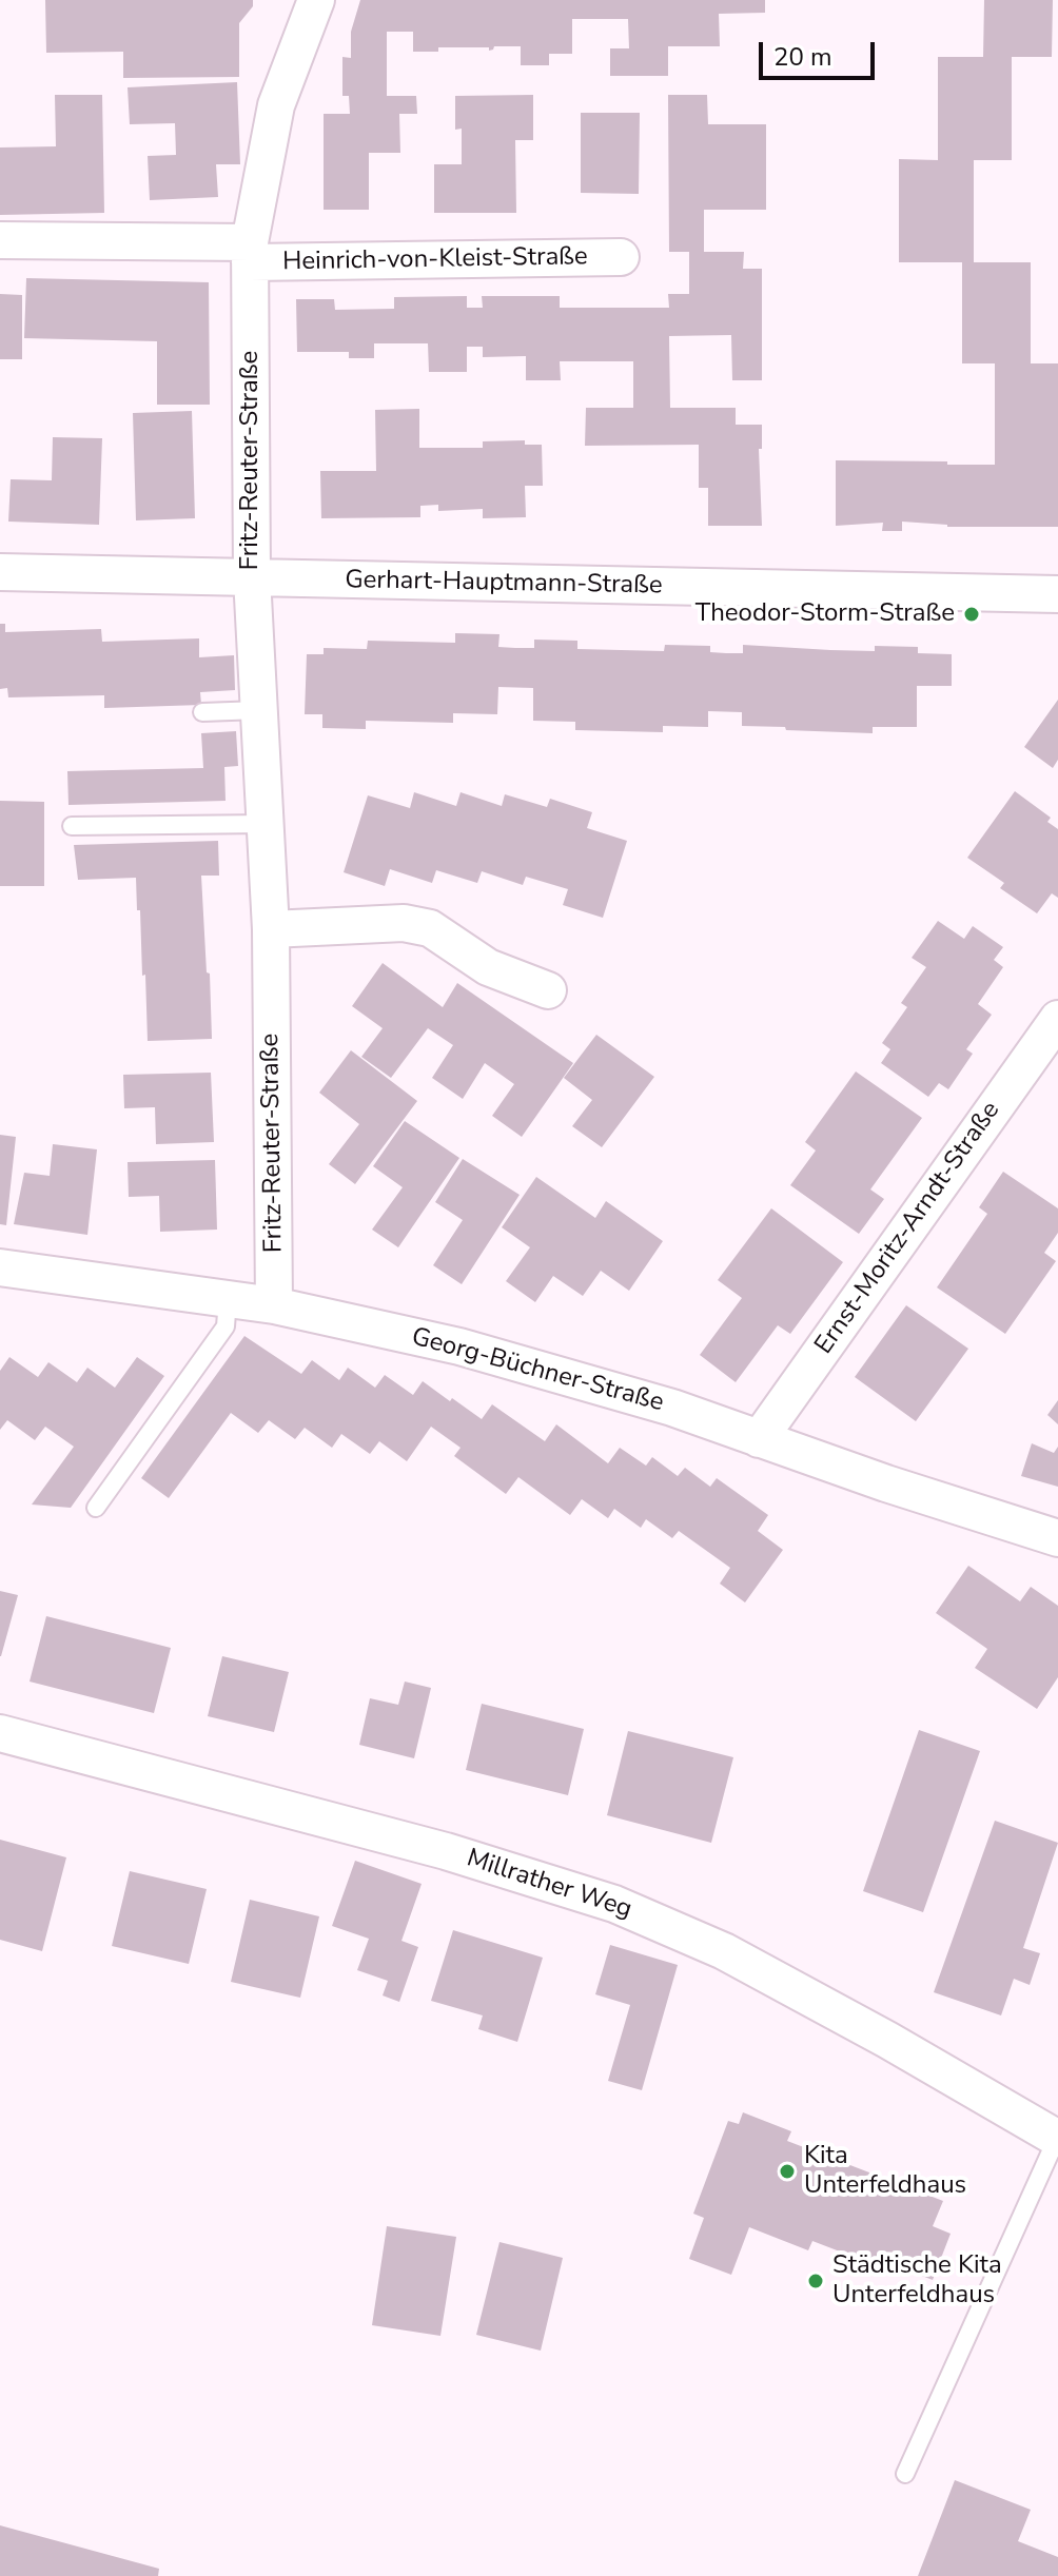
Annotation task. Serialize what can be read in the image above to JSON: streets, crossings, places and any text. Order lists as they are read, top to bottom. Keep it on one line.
{"streets":{"street":["Heinrich-von-Kleist-Straße","Fritz-Reuter-Straße","Gerhart-Hauptmann-Straße","Ernst-Moritz-Arndt-Straße","Georg-Büchner-Straße","Millrather Weg"]},"crossings":[["Heinrich-von-Kleist-Straße","Fritz-Reuter-Straße"],["Fritz-Reuter-Straße","Gerhart-Hauptmann-Straße"],["Fritz-Reuter-Straße","Georg-Büchner-Straße"],["Ernst-Moritz-Arndt-Straße","Georg-Büchner-Straße"]],"places":["Theodor-Storm-Straße","Kita Unterfeldhaus","Städtische Kita Unterfeldhaus"],"scale_bar":"20 m"}
